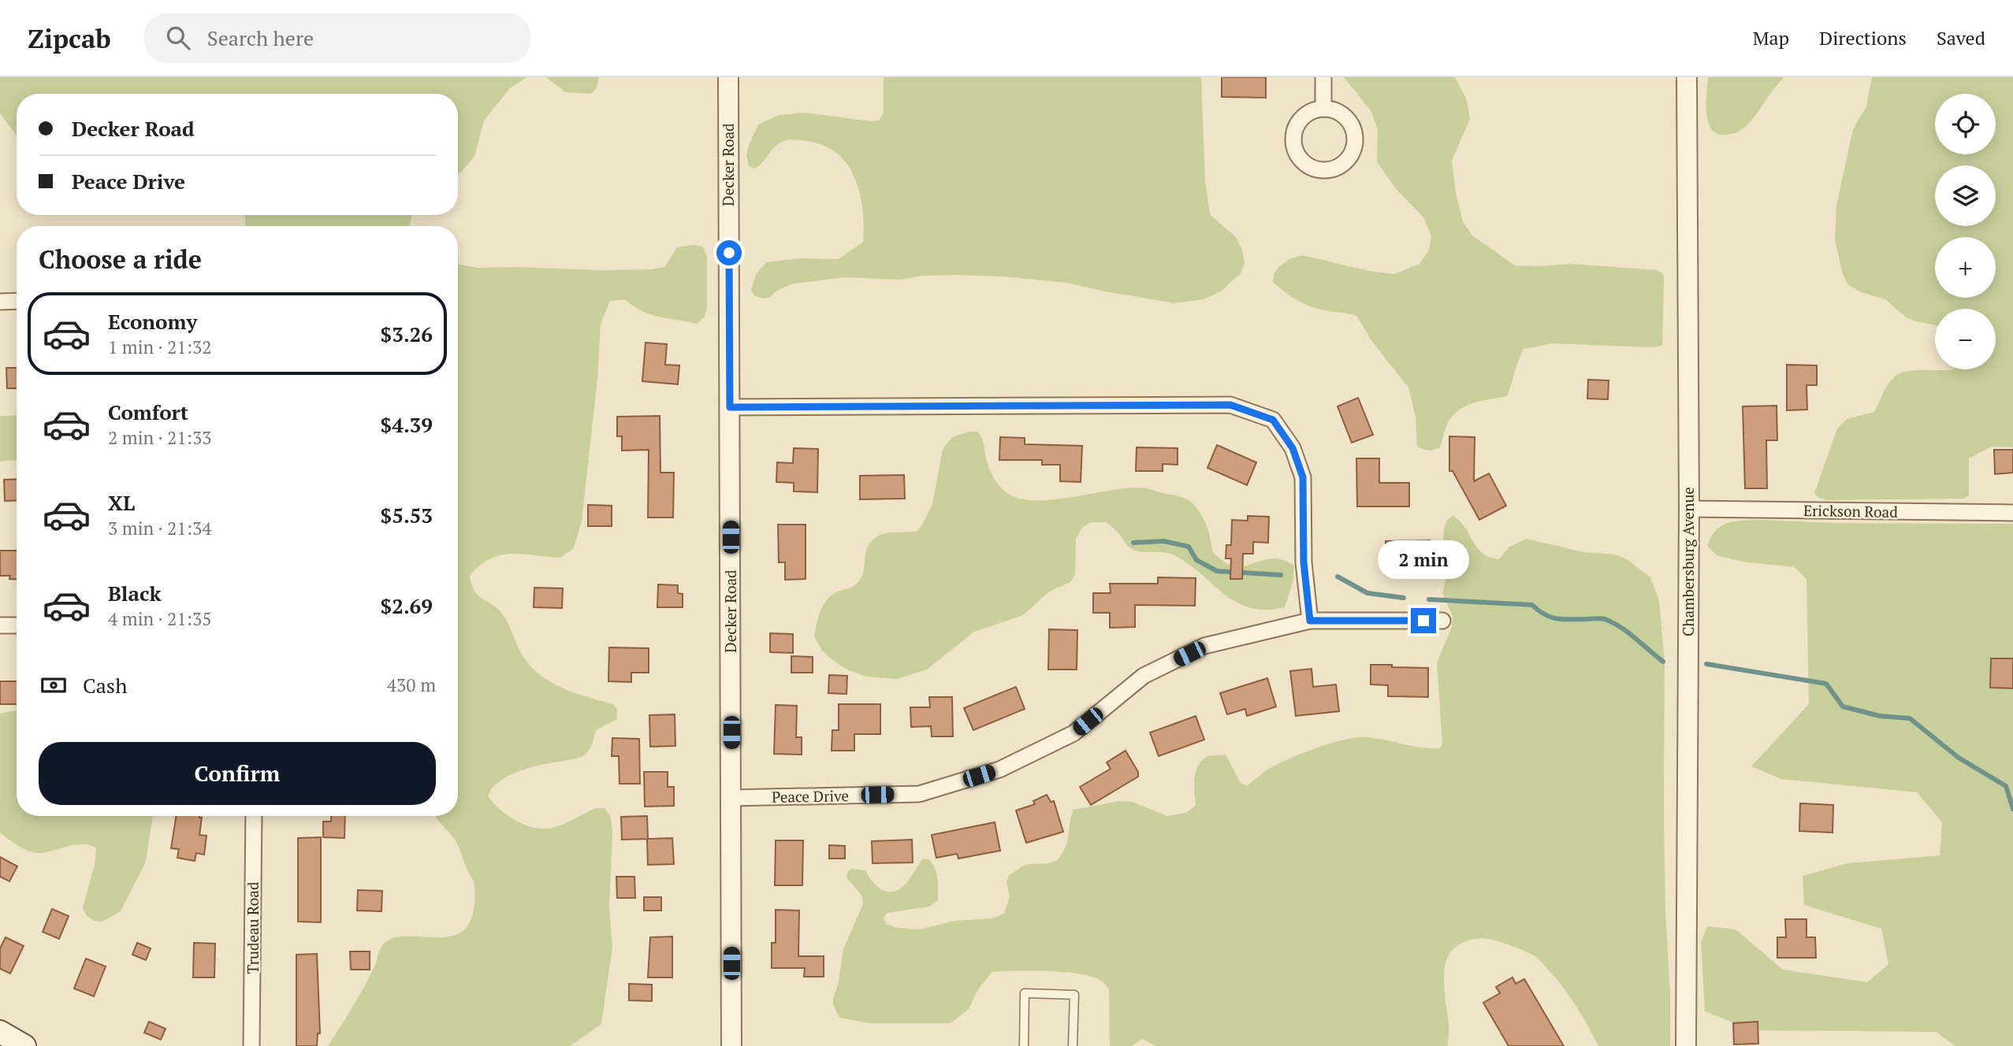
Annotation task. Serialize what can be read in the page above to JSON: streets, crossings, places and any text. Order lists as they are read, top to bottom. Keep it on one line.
{"streets":{"street":["Decker Road","Erickson Road","Chambersburg Avenue","Peace Drive","Trudeau Road"]},"crossings":[["Decker Road","Peace Drive"],["Erickson Road","Chambersburg Avenue"]],"page":{"header":"Zipcab","search":"Search here","nav":["Map","Directions","Saved"],"map_buttons":["+","−"],"banner":["Decker Road","Peace Drive"],"heading":"Choose a ride","list":[{"name":"Economy","note":"1 min · 21:32","value":"$3.26"},{"name":"Comfort","note":"2 min · 21:33","value":"$4.39"},{"name":"XL","note":"3 min · 21:34","value":"$5.53"},{"name":"Black","note":"4 min · 21:35","value":"$2.69"}],"bubble":"2 min","pay":["Cash","430 m"],"buttons":"Confirm"}}
